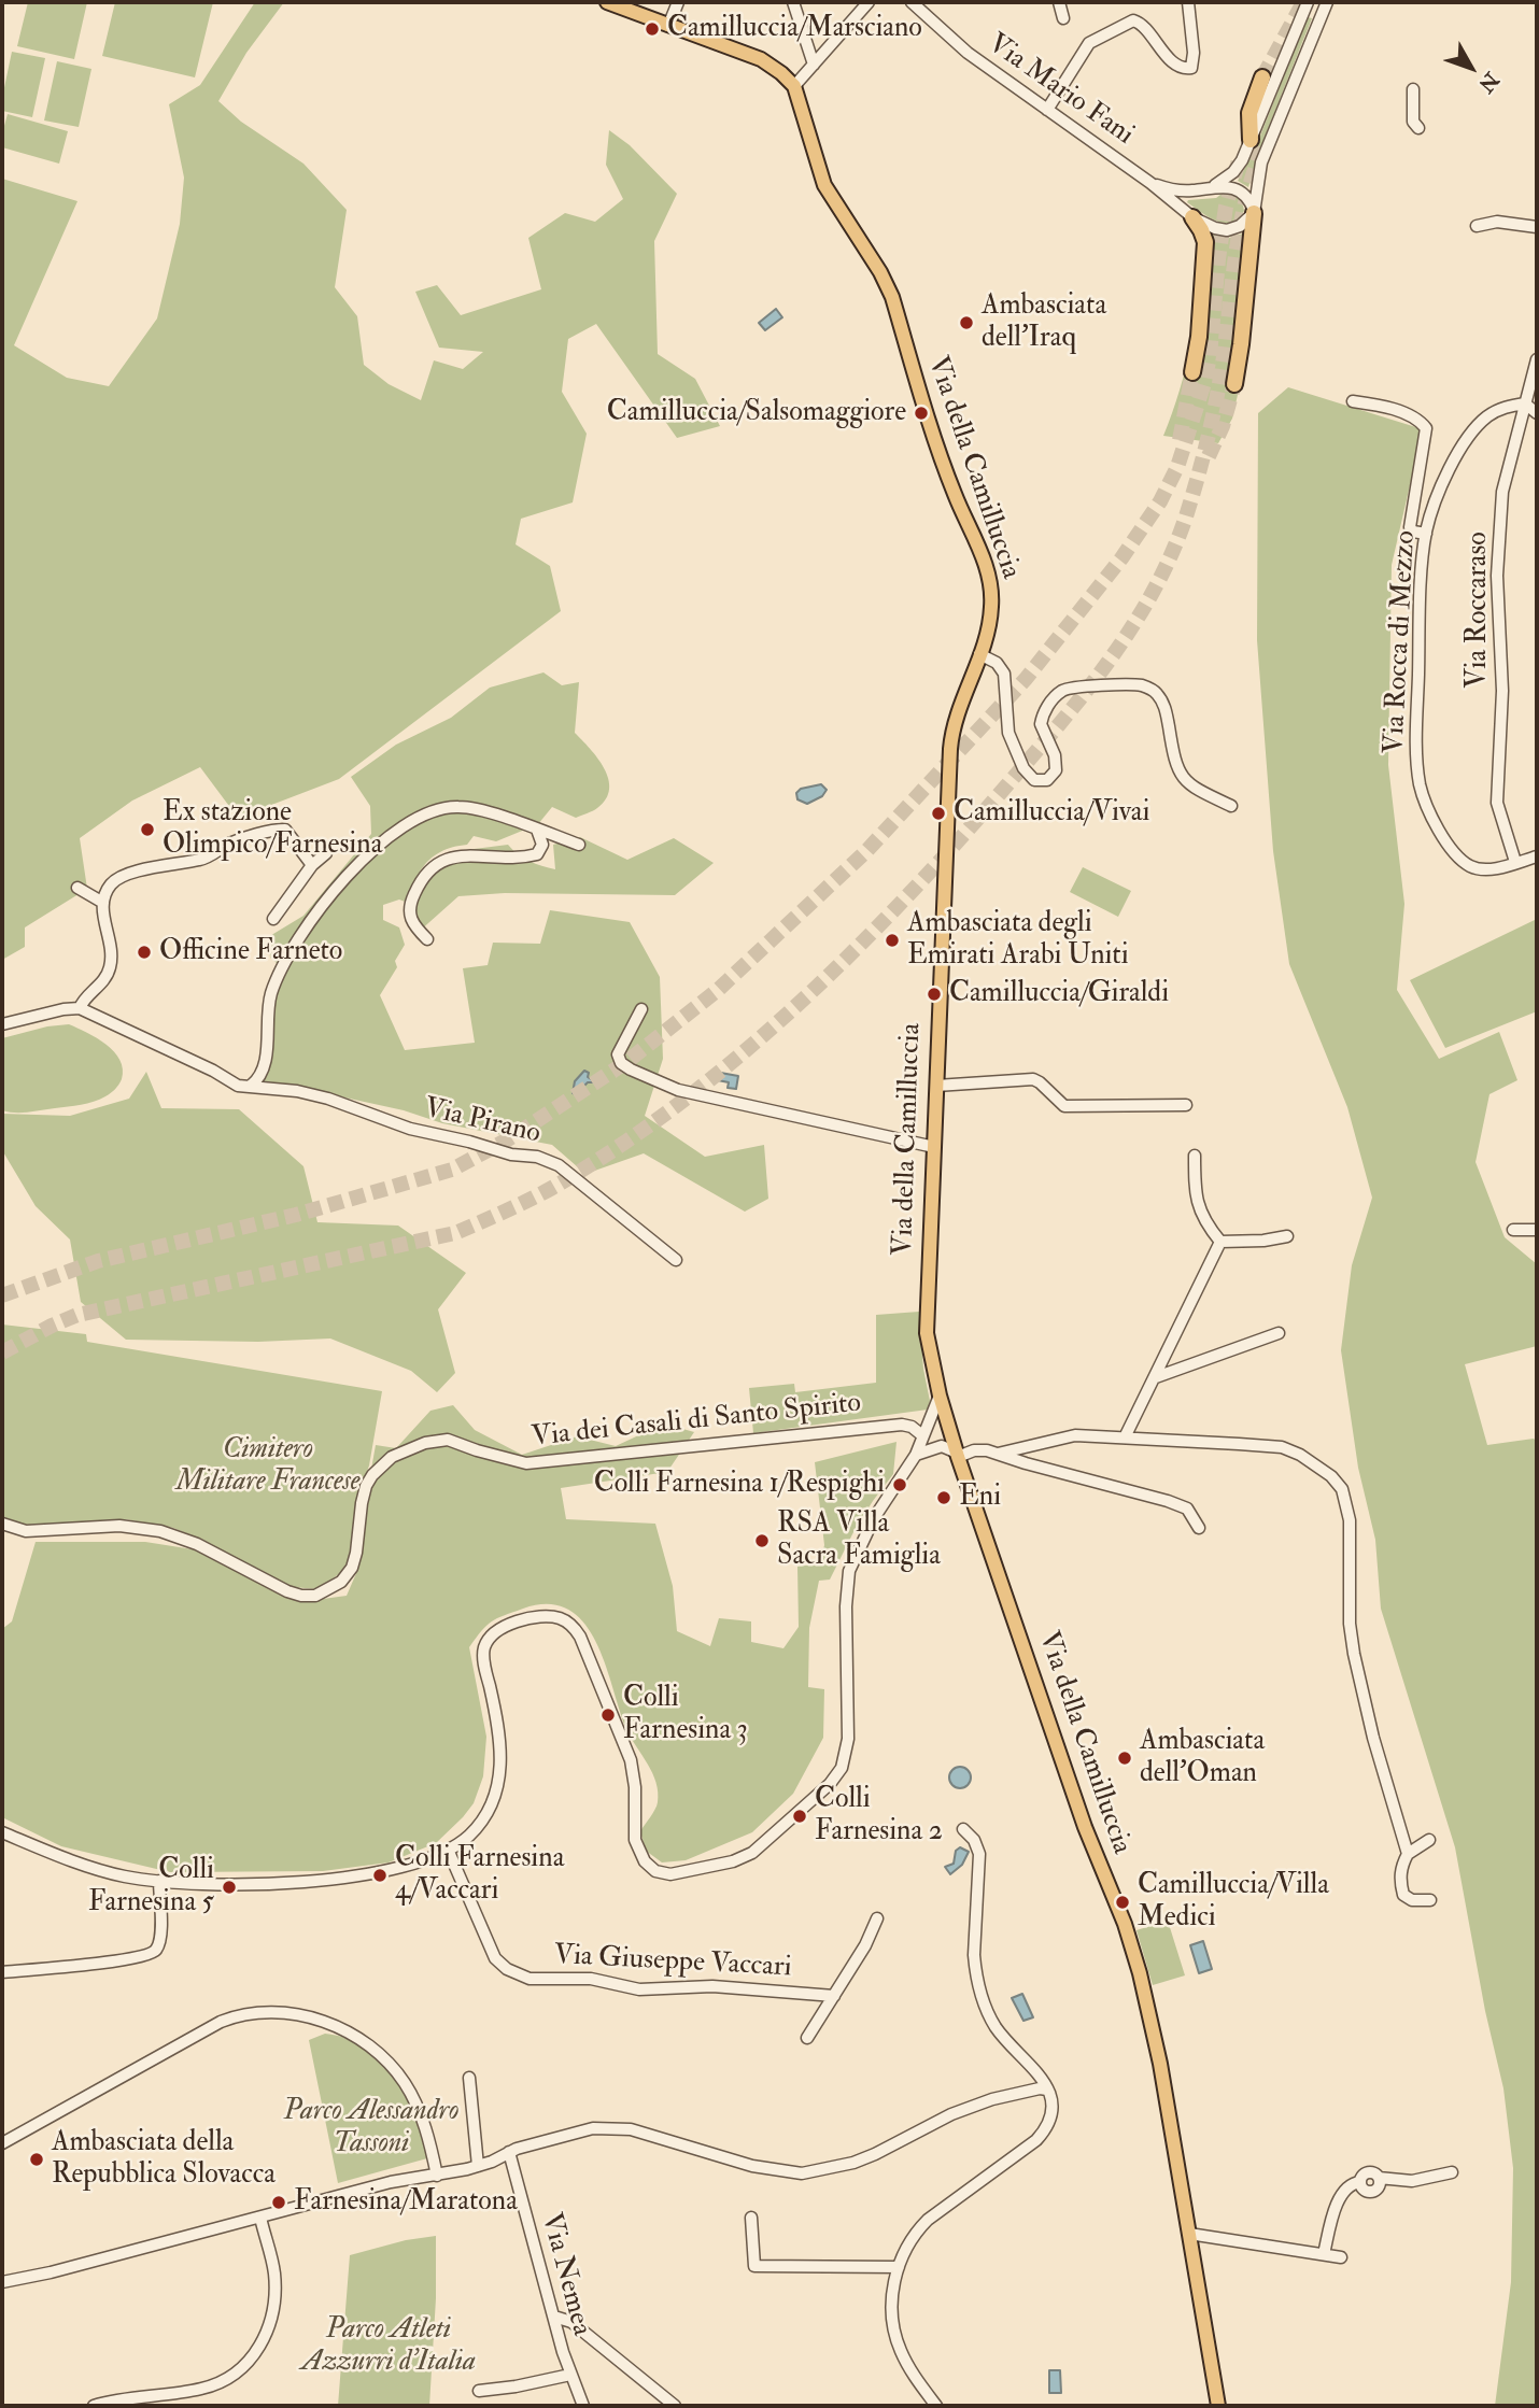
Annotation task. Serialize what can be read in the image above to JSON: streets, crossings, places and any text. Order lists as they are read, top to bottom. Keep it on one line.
{"streets":{"main road":["Via della Camilluccia"],"street":["Via Mario Fani","Via Roccaraso","Via Rocca di Mezzo","Via Pirano","Via dei Casali di Santo Spirito","Via Giuseppe Vaccari","Via Nemea"]},"crossings":[["Via Roccaraso","Via Rocca di Mezzo"]],"parks":["Cimitero Militare Francese","Parco Alessandro Tassoni","Parco Atleti Azzurri d'Italia"],"places":["Camilluccia/Marsciano","Ambasciata dell'Iraq","Camilluccia/Salsomaggiore","Camilluccia/Vivai","Ex stazione Olimpico/Farnesina","Ambasciata degli Emirati Arabi Uniti","Officine Farneto","Camilluccia/Giraldi","Colli Farnesina 1/Respighi","Eni","RSA Villa Sacra Famiglia","Colli Farnesina 3","Ambasciata dell'Oman","Colli Farnesina 2","Colli Farnesina 4/Vaccari","Colli Farnesina 5","Camilluccia/Villa Medici","Ambasciata della Repubblica Slovacca","Farnesina/Maratona"],"north":"bottom right"}
